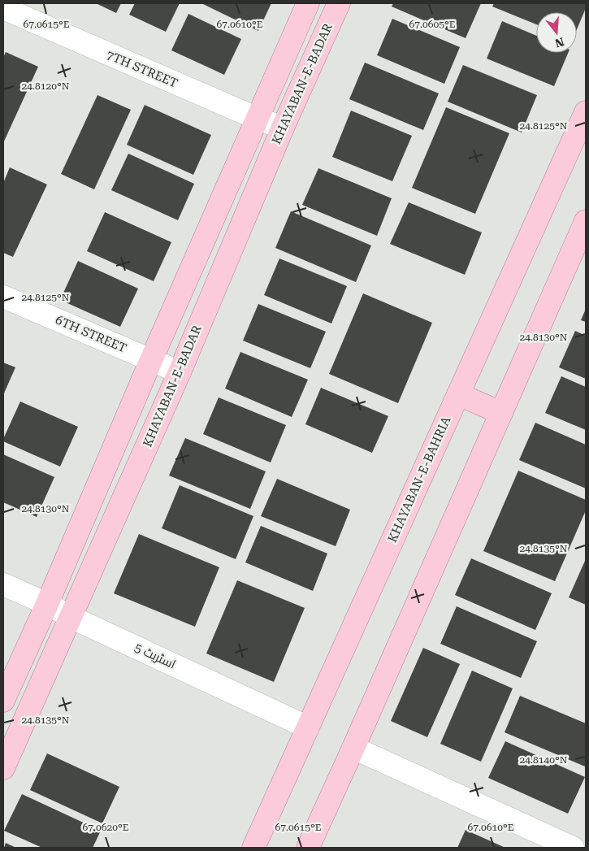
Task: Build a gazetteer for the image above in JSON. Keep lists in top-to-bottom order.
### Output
{
  "streets": {
    "main road": ["KHAYABAN-E-BADAR", "KHAYABAN-E-BAHRIA"],
    "street": ["7TH STREET", "6TH STREET", "اسٹریٹ 5"]
  },
  "crossings": [
    ["7TH STREET", "KHAYABAN-E-BADAR"],
    ["KHAYABAN-E-BADAR", "6TH STREET"],
    ["KHAYABAN-E-BADAR", "اسٹریٹ 5"],
    ["KHAYABAN-E-BAHRIA", "اسٹریٹ 5"]
  ],
  "north": "bottom",
  "coordinates": [
    "67.0615°E",
    "67.0610°E",
    "67.0605°E",
    "24.8120°N",
    "24.8125°N",
    "24.8130°N",
    "24.8135°N",
    "24.8140°N",
    "67.0620°E"
  ]
}
